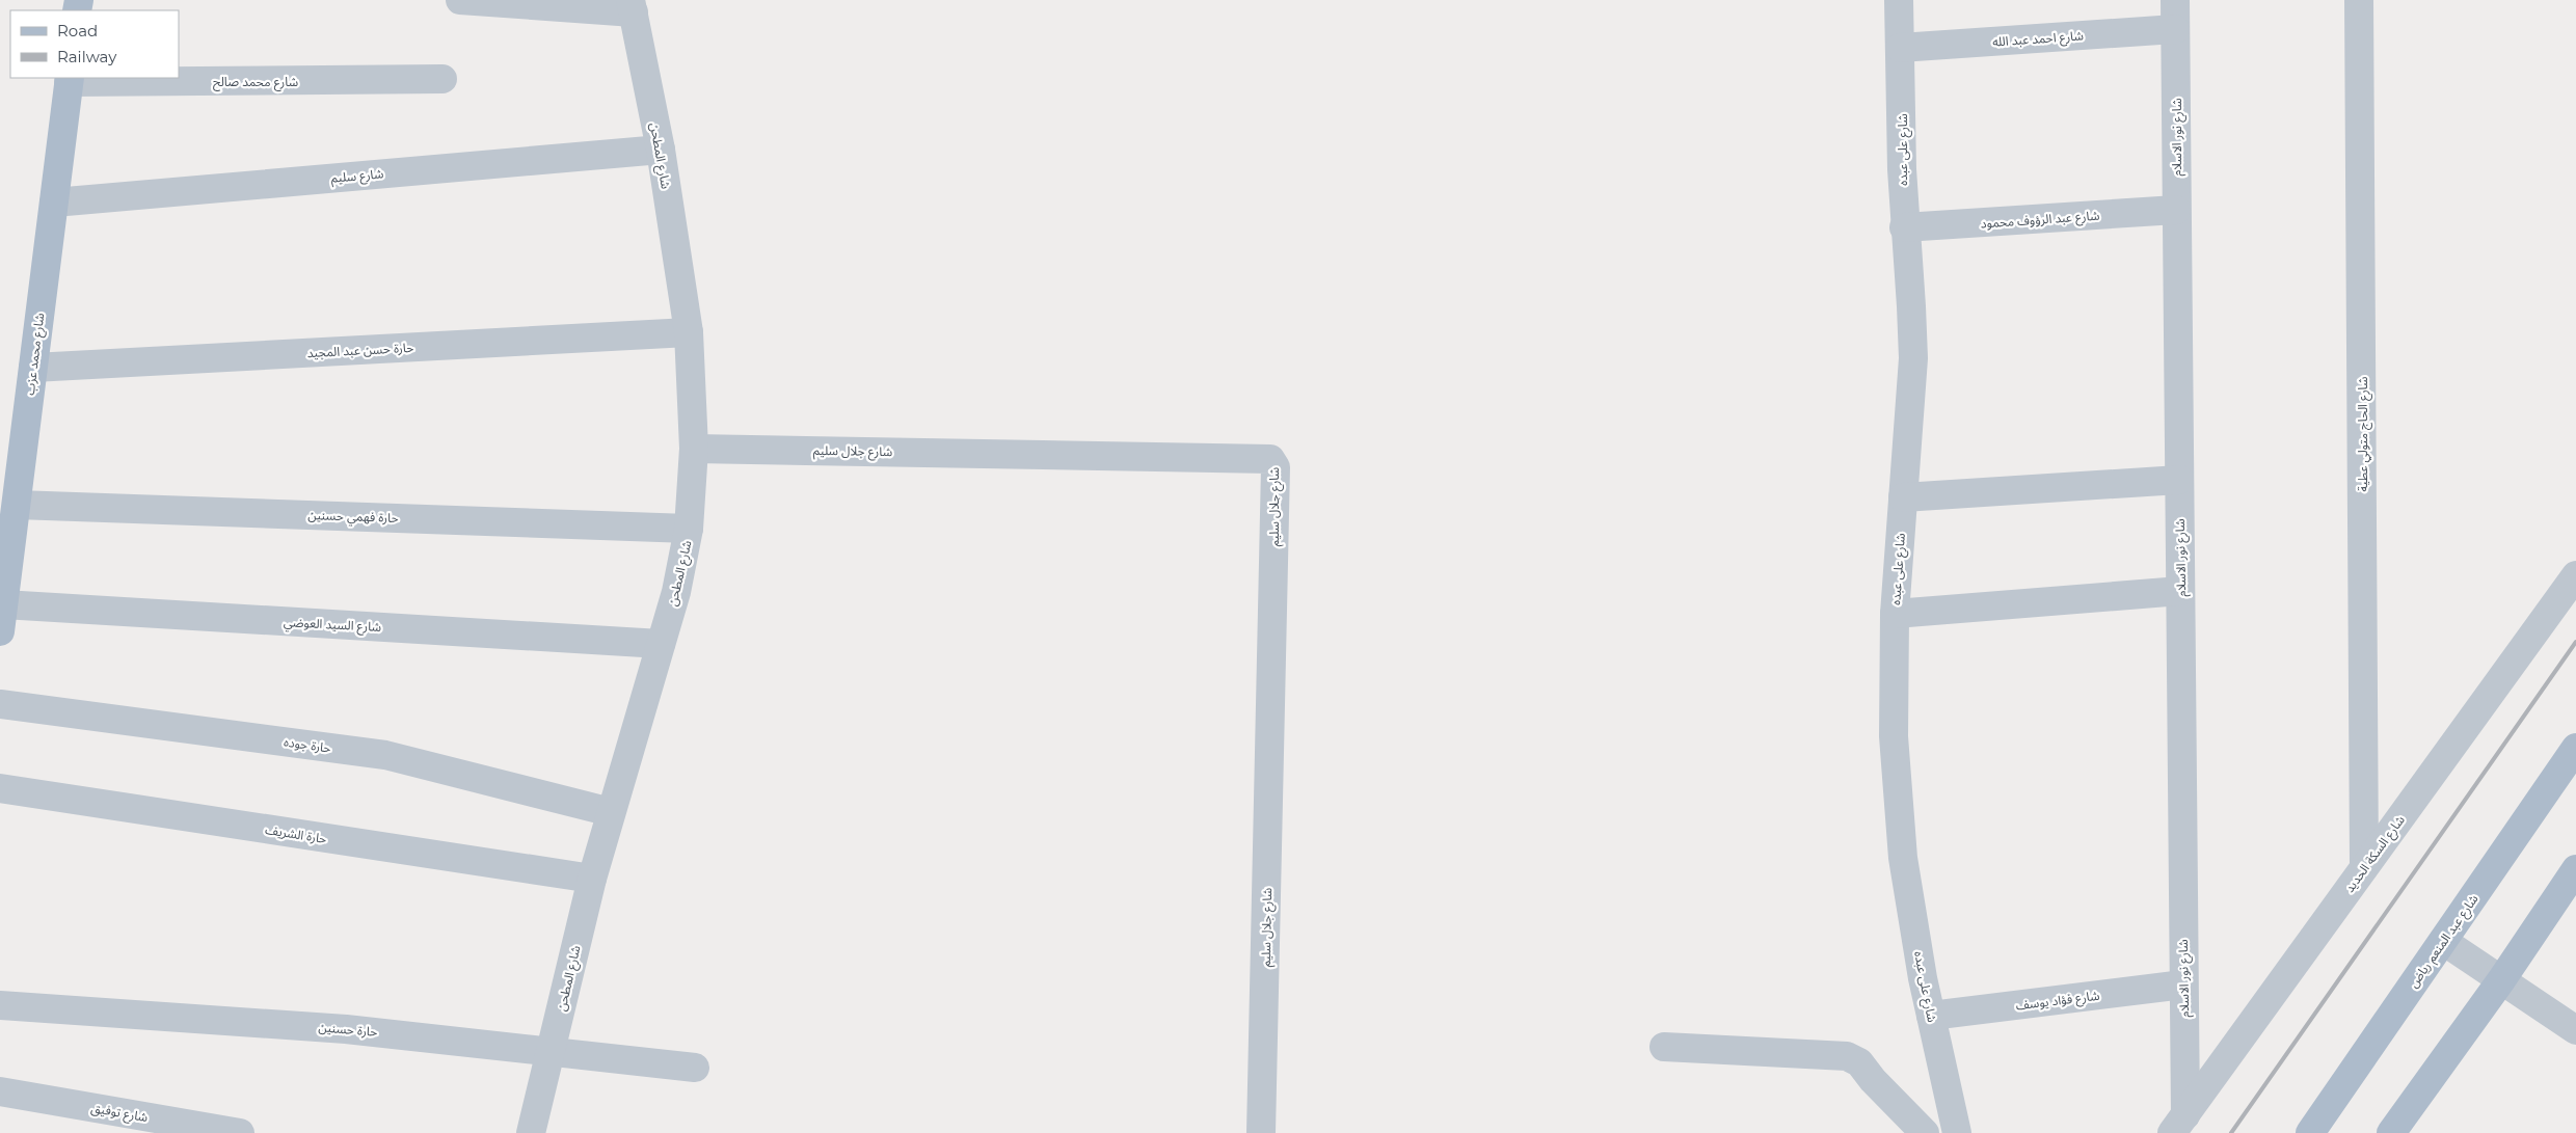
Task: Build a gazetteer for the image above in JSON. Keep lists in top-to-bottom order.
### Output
{
  "streets": {
    "main road": ["شارع محمد عزب", "شارع عبد المنعم رياض"],
    "street": [
      "شارع احمد عبد الله",
      "شارع محمد صالح",
      "شارع نور الاسلام",
      "شارع على عبده",
      "شارع المطحن",
      "شارع سليم",
      "شارع عبد الرؤوف محمود",
      "حارة حسن عبد المجيد",
      "شارع الحاج متولي عطية",
      "شارع جلال سليم",
      "حارة فهمي حسنين",
      "شارع السيد العوضي",
      "حارة جوده",
      "حارة الشريف",
      "شارع السكة الحديد",
      "شارع فؤاد يوسف",
      "حارة حسنين",
      "شارع توفيق"
    ]
  },
  "crossings": [
    ["شارع احمد عبد الله", "شارع نور الاسلام"],
    ["شارع احمد عبد الله", "شارع على عبده"],
    ["شارع محمد صالح", "شارع محمد عزب"],
    ["شارع نور الاسلام", "شارع عبد الرؤوف محمود"],
    ["شارع نور الاسلام", "شارع السكة الحديد"],
    ["شارع نور الاسلام", "شارع فؤاد يوسف"],
    ["شارع على عبده", "شارع عبد الرؤوف محمود"],
    ["شارع على عبده", "شارع فؤاد يوسف"],
    ["شارع المطحن", "شارع سليم"],
    ["شارع المطحن", "حارة حسن عبد المجيد"],
    ["شارع المطحن", "شارع جلال سليم"],
    ["شارع المطحن", "حارة فهمي حسنين"],
    ["شارع المطحن", "شارع السيد العوضي"],
    ["شارع المطحن", "حارة جوده"],
    ["شارع المطحن", "حارة الشريف"],
    ["شارع المطحن", "حارة حسنين"],
    ["شارع سليم", "شارع محمد عزب"],
    ["حارة حسن عبد المجيد", "شارع محمد عزب"],
    ["شارع محمد عزب", "حارة فهمي حسنين"],
    ["شارع محمد عزب", "شارع السيد العوضي"],
    ["شارع الحاج متولي عطية", "شارع السكة الحديد"]
  ],
  "legend": ["Road", "Railway"]
}
